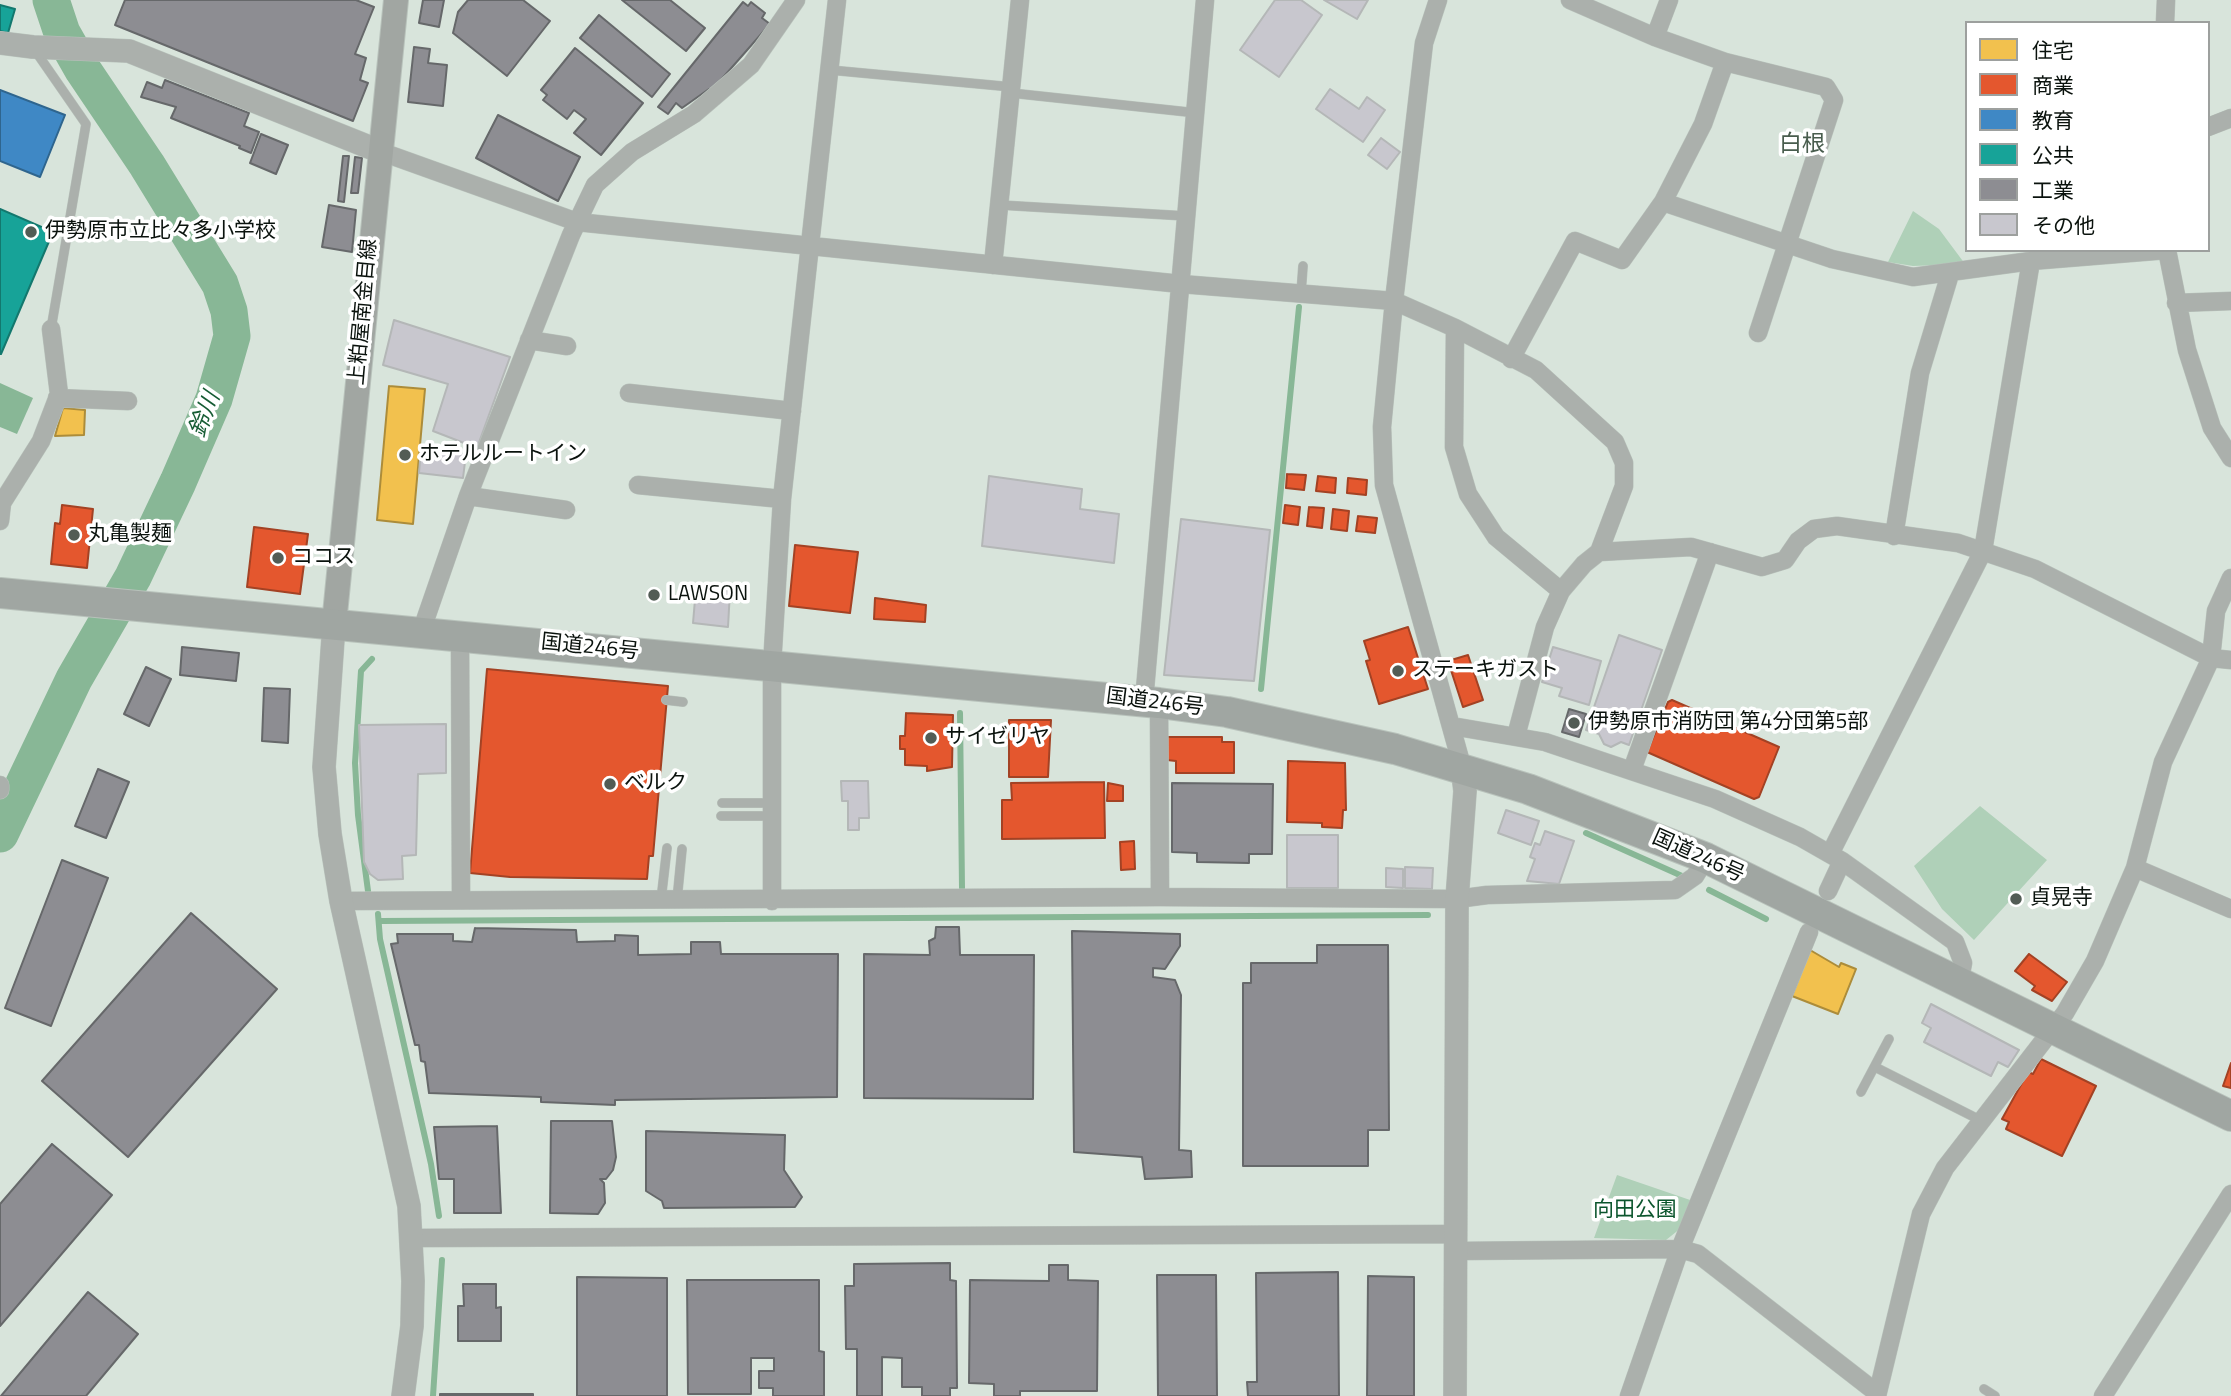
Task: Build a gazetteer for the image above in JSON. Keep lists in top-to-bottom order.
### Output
{
  "streets": {
    "highway": ["国道246号"],
    "main road": ["上粕屋南金目線"]
  },
  "crossings": [
    ["上粕屋南金目線", "国道246号"]
  ],
  "districts": ["白根"],
  "water": ["鈴川"],
  "parks": ["向田公園"],
  "places": [
    "伊勢原市立比々多小学校",
    "ホテルルートイン",
    "丸亀製麺",
    "ココス",
    "LAWSON",
    "ステーキガスト",
    "伊勢原市消防団 第4分団第5部",
    "サイゼリヤ",
    "ベルク",
    "貞晃寺"
  ],
  "legend": [
    "住宅",
    "商業",
    "教育",
    "公共",
    "工業",
    "その他"
  ]
}
